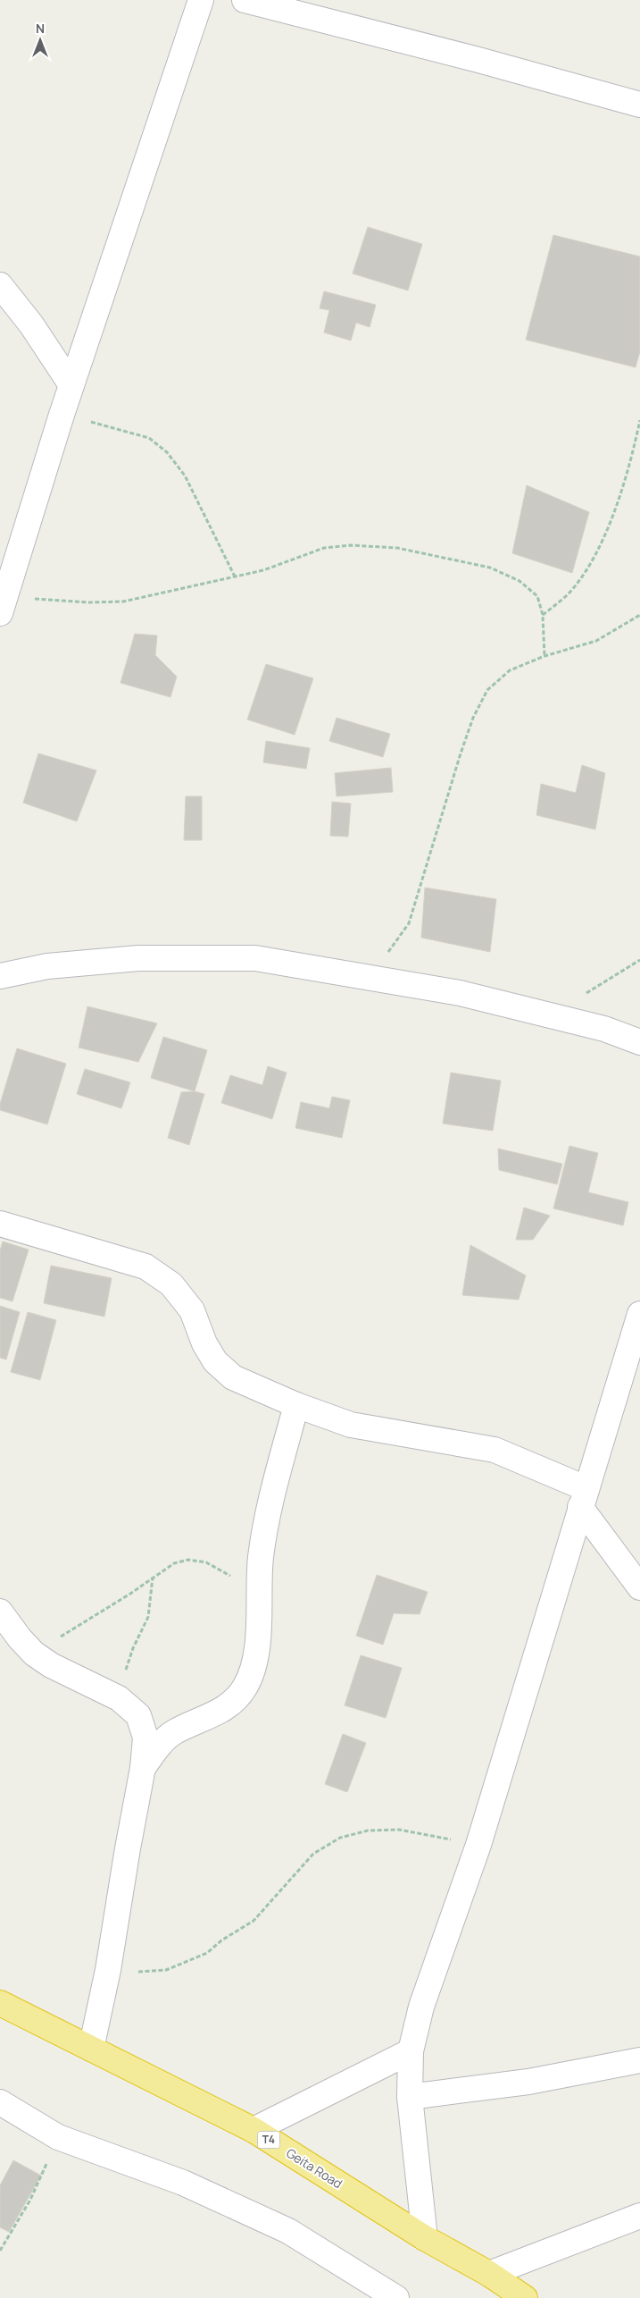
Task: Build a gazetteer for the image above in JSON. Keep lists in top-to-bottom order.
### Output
{
  "streets": {
    "highway": ["T4", "Geita Road"]
  },
  "north": "top"
}
